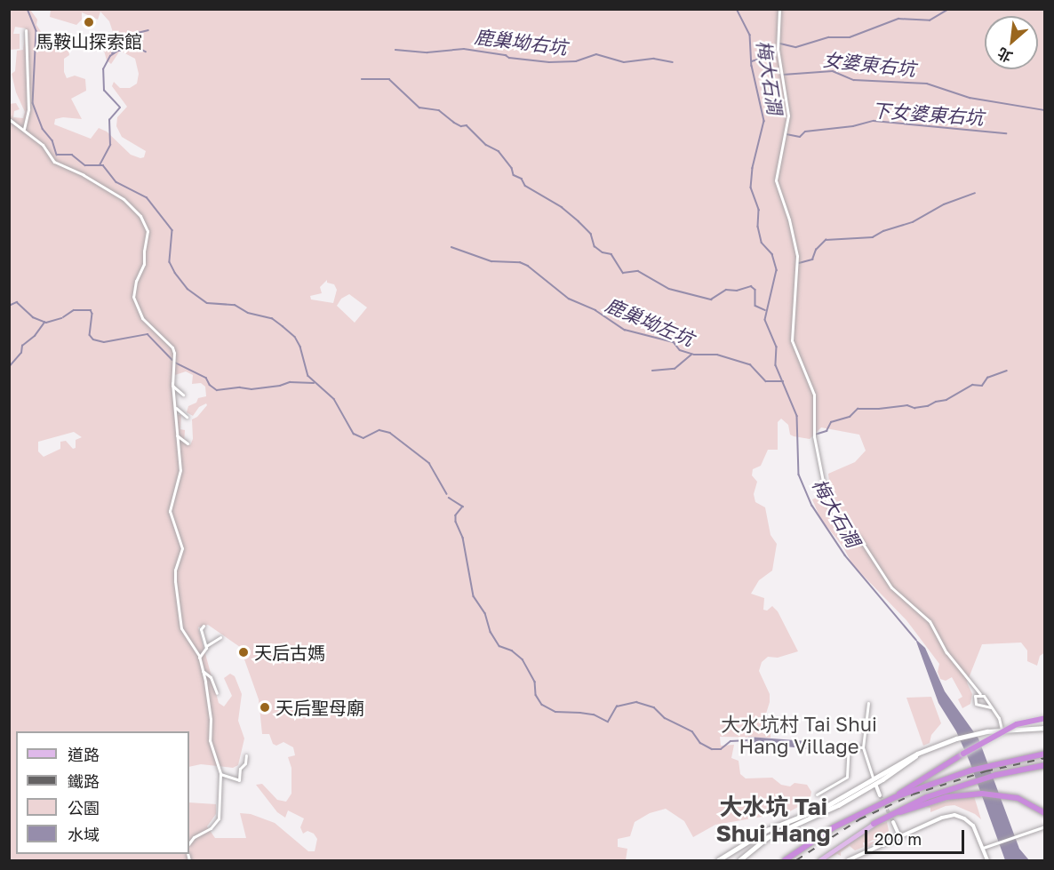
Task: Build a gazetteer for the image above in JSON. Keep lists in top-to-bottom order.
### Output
{
  "districts": ["大水坑村 Tai Shui Hang Village", "大水坑 Tai Shui Hang"],
  "water": [
    "鹿巢坳右坑",
    "女婆東右坑",
    "梅大石澗",
    "下女婆東右坑",
    "鹿巢坳左坑"
  ],
  "places": ["馬鞍山探索館", "天后古媽", "天后聖母廟"],
  "legend": [
    "道路",
    "鐵路",
    "公園",
    "水域"
  ],
  "scale_bar": "200 m",
  "north": "bottom left"
}
